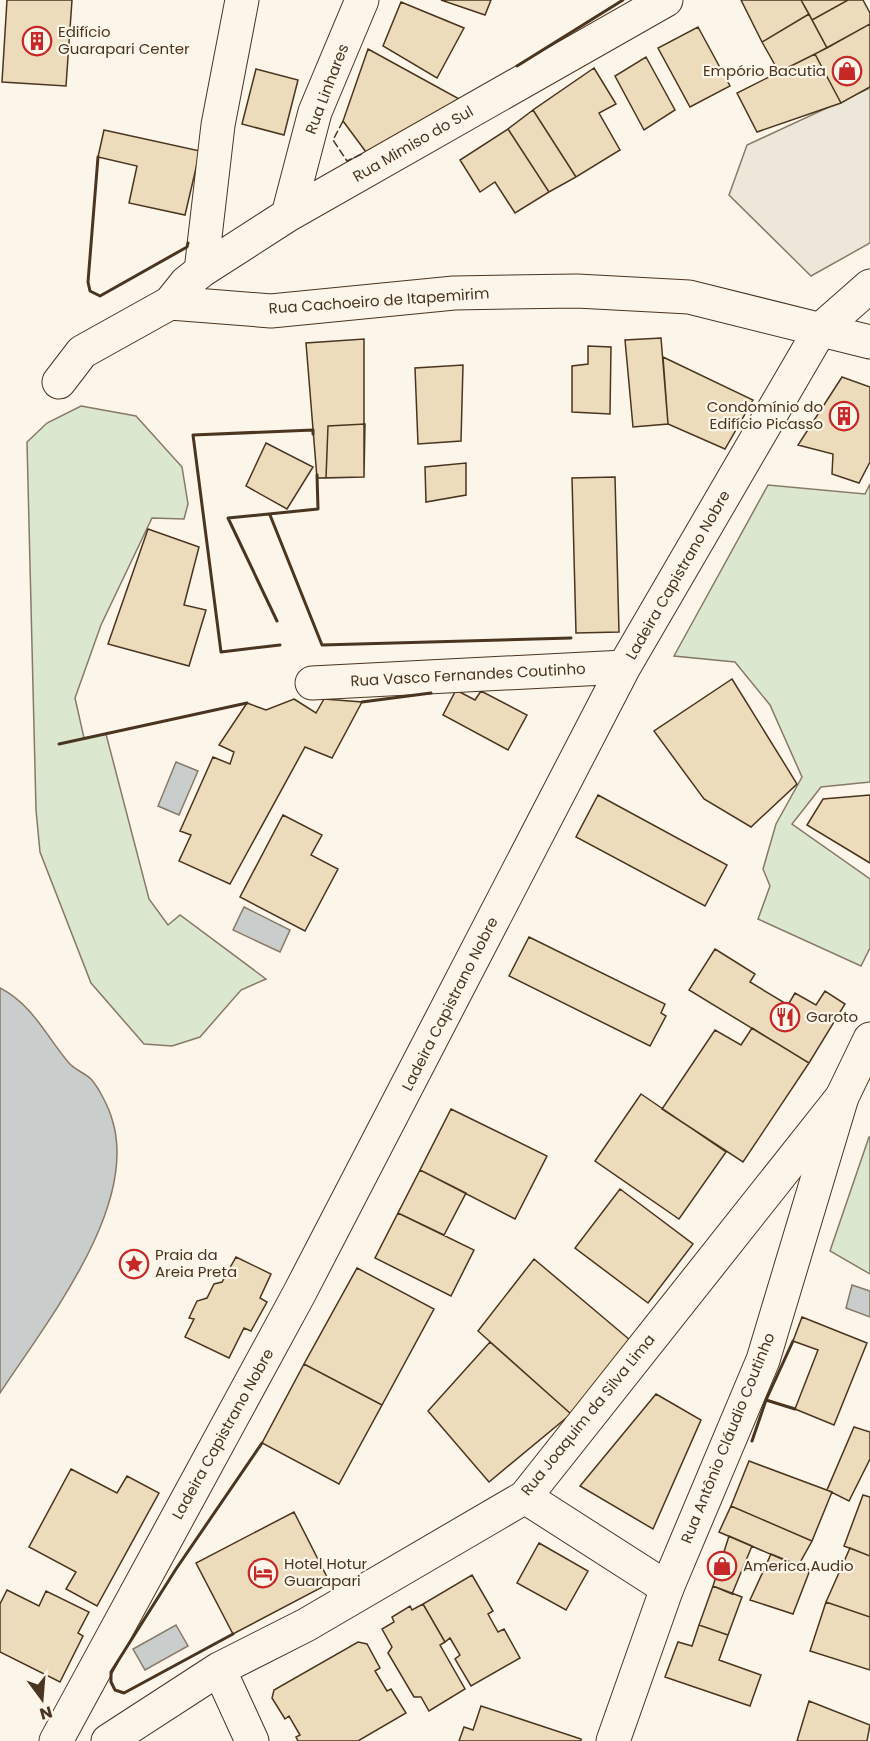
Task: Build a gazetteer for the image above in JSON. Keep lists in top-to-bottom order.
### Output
{
  "streets": {
    "street": [
      "Rua Linhares",
      "Rua Mimiso do Sul",
      "Rua Cachoeiro de Itapemirim",
      "Ladeira Capistrano Nobre",
      "Rua Vasco Fernandes Coutinho",
      "Rua Joaquim da Silva Lima",
      "Rua Antônio Cláudio Coutinho"
    ]
  },
  "crossings": [
    ["Rua Linhares", "Rua Mimiso do Sul"],
    ["Rua Mimiso do Sul", "Rua Cachoeiro de Itapemirim"],
    ["Rua Cachoeiro de Itapemirim", "Ladeira Capistrano Nobre"],
    ["Ladeira Capistrano Nobre", "Rua Vasco Fernandes Coutinho"],
    ["Rua Joaquim da Silva Lima", "Rua Antônio Cláudio Coutinho"]
  ],
  "places": {
    "building": ["Edifício Guarapari Center", "Condomínio do Edifício Picasso"],
    "shop": ["Empório Bacutia", "America Audio"],
    "restaurant": ["Garoto"],
    "place": ["Praia da Areia Preta"],
    "hotel": ["Hotel Hotur Guarapari"]
  },
  "north": "bottom"
}
